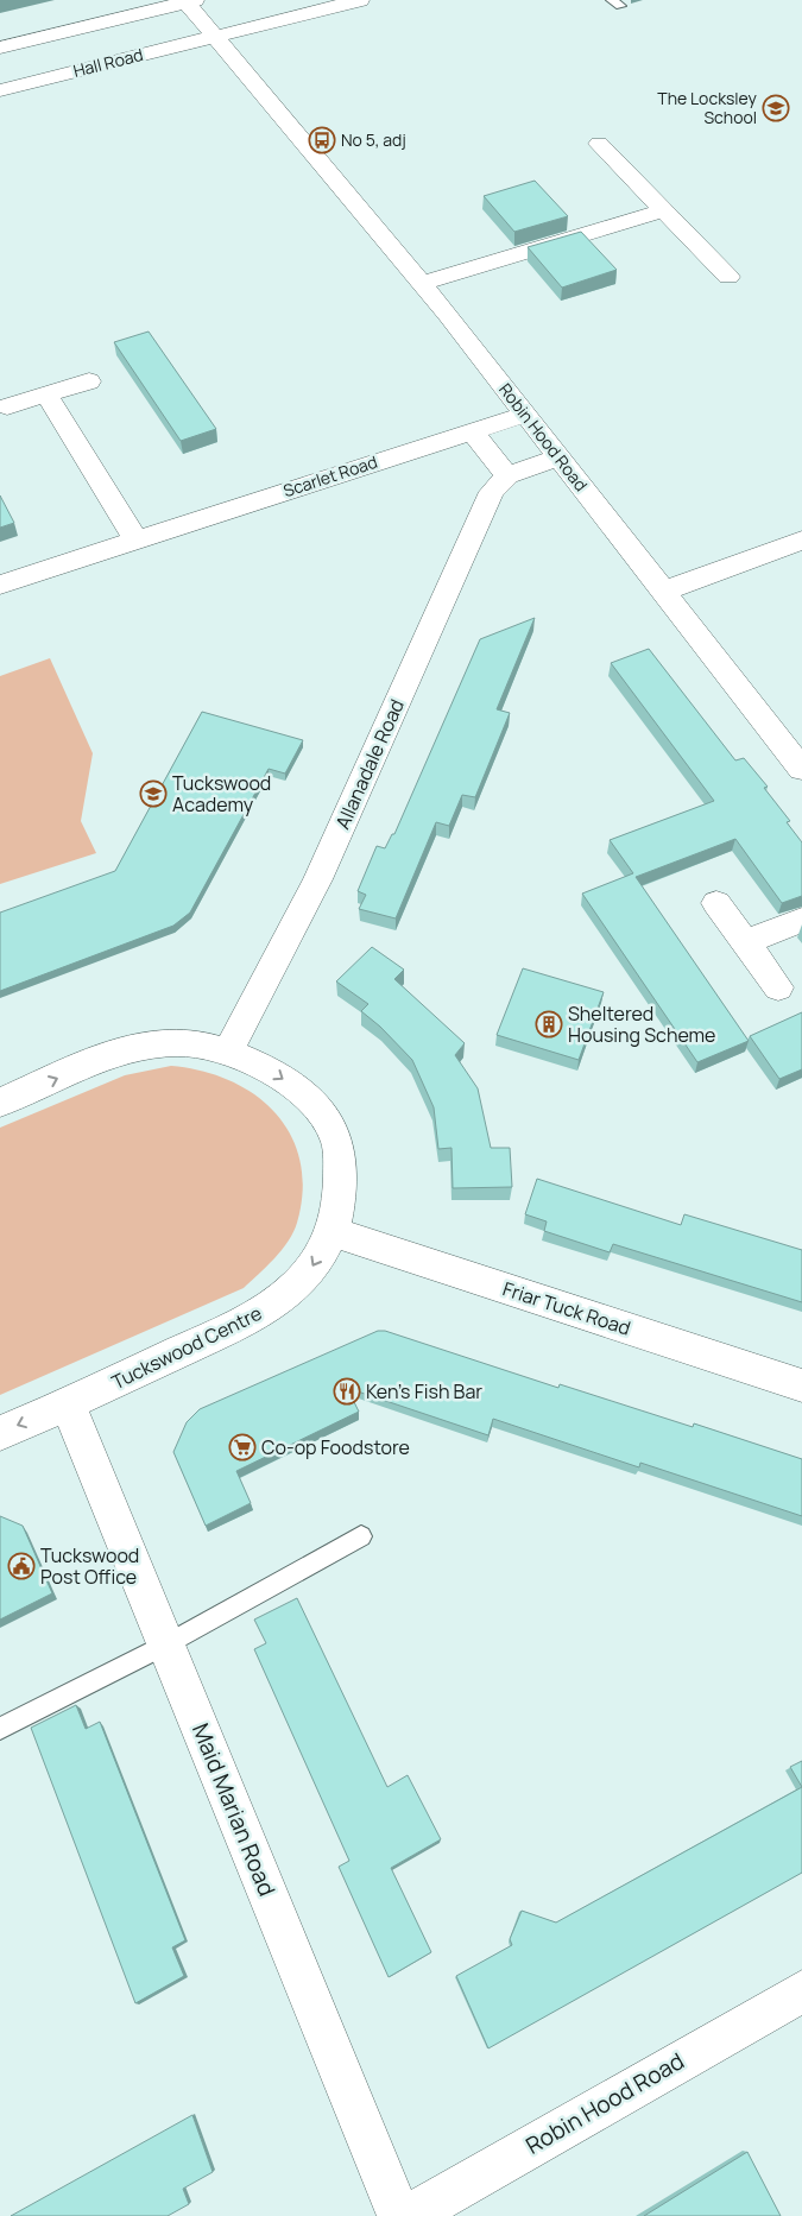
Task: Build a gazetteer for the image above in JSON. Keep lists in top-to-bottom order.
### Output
{
  "streets": {
    "street": [
      "Hall Road",
      "Robin Hood Road",
      "Scarlet Road",
      "Allanadale Road",
      "Friar Tuck Road",
      "Tuckswood Centre",
      "Maid Marian Road"
    ]
  },
  "crossings": [
    ["Hall Road", "Robin Hood Road"],
    ["Robin Hood Road", "Scarlet Road"],
    ["Allanadale Road", "Tuckswood Centre"],
    ["Friar Tuck Road", "Tuckswood Centre"],
    ["Tuckswood Centre", "Maid Marian Road"]
  ],
  "places": {
    "school or university": ["The Locksley School", "Tuckswood Academy"],
    "bus stop": ["No 5, adj"],
    "building": ["Sheltered Housing Scheme"],
    "restaurant": ["Ken's Fish Bar"],
    "supermarket": ["Co-op Foodstore"],
    "public building": ["Tuckswood Post Office"]
  }
}
